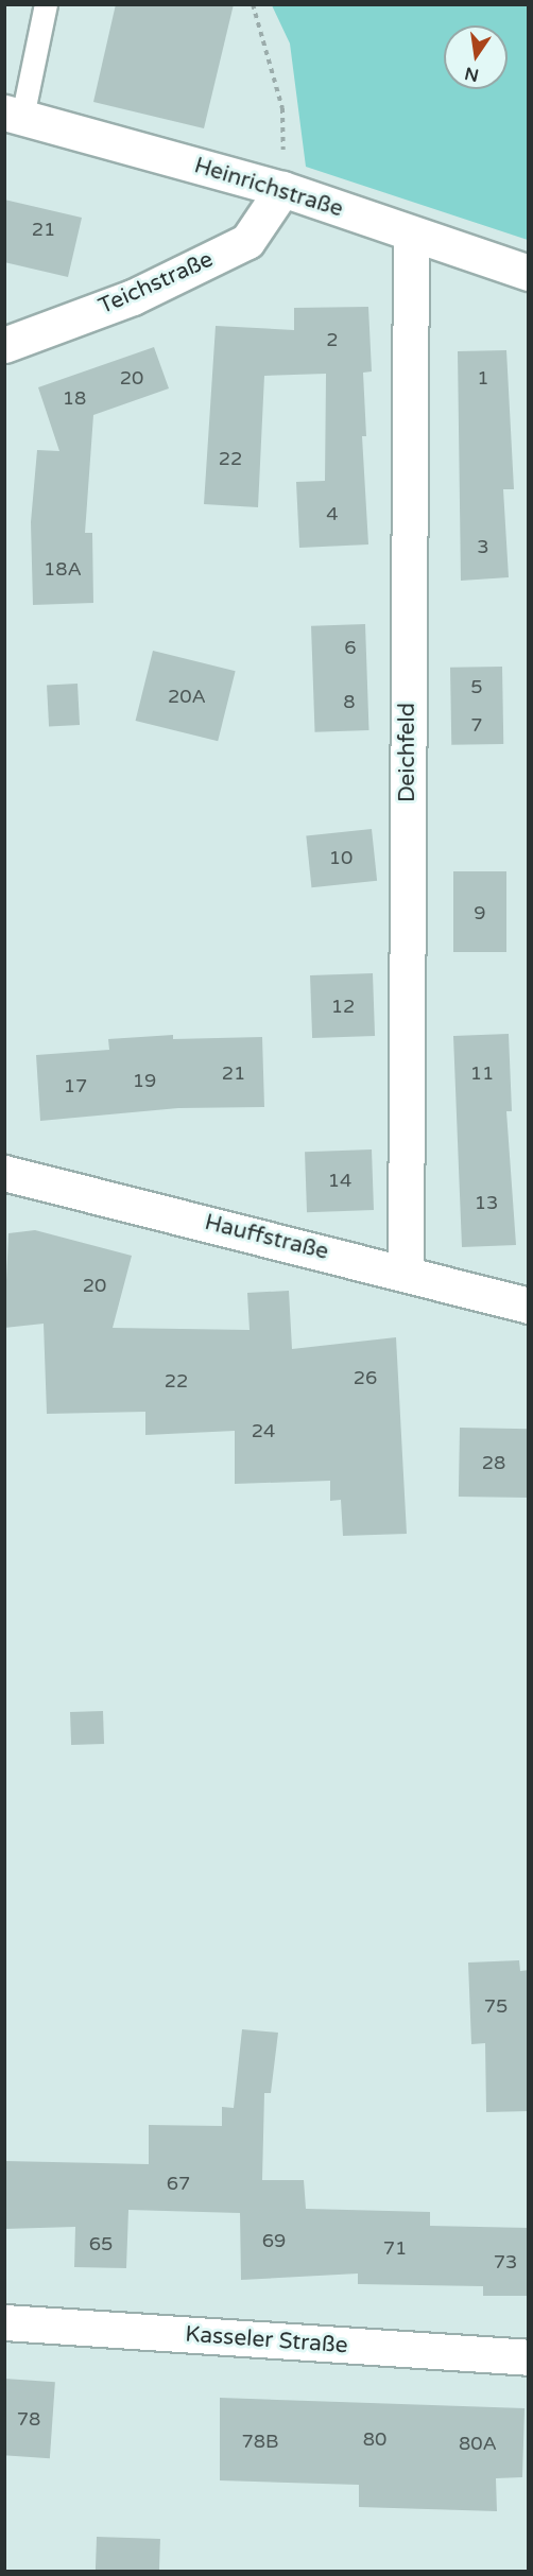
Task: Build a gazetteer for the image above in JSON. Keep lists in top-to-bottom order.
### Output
{
  "streets": {
    "street": [
      "Heinrichstraße",
      "Teichstraße",
      "Deichfeld",
      "Hauffstraße",
      "Kasseler Straße"
    ]
  },
  "crossings": [
    ["Heinrichstraße", "Teichstraße"],
    ["Heinrichstraße", "Deichfeld"],
    ["Deichfeld", "Hauffstraße"]
  ],
  "house_numbers": [
    "21",
    "2",
    "20",
    "1",
    "18",
    "22",
    "4",
    "3",
    "18A",
    "6",
    "5",
    "20A",
    "8",
    "7",
    "10",
    "9",
    "12",
    "21",
    "11",
    "19",
    "17",
    "14",
    "13",
    "20",
    "26",
    "22",
    "24",
    "28",
    "75",
    "67",
    "69",
    "65",
    "71",
    "73",
    "78",
    "80",
    "78B",
    "80A"
  ],
  "north": "bottom"
}
